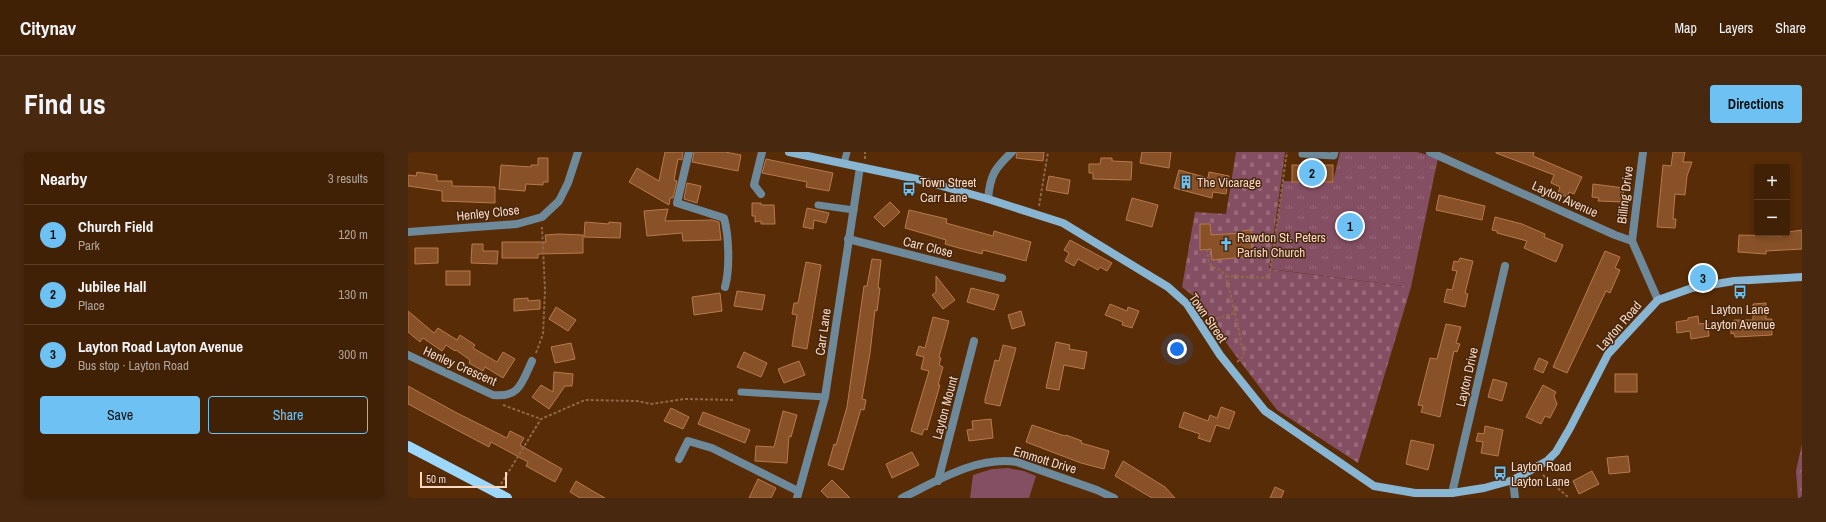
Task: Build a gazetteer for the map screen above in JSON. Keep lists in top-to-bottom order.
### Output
{
  "streets": {
    "street": [
      "Billing Drive",
      "Layton Avenue",
      "Henley Close",
      "Carr Close",
      "Town Street",
      "Layton Road",
      "Carr Lane",
      "Henley Crescent",
      "Layton Drive",
      "Layton Mount",
      "Emmott Drive"
    ]
  },
  "crossings": [
    ["Billing Drive", "Layton Avenue"],
    ["Carr Close", "Carr Lane"],
    ["Town Street", "Layton Road"],
    ["Town Street", "Carr Lane"],
    ["Town Street", "Layton Drive"],
    ["Layton Mount", "Emmott Drive"]
  ],
  "places": {
    "building": ["The Vicarage"],
    "bus stop": ["Town Street Carr Lane", "Layton Lane Layton Avenue", "Layton Road Layton Lane"],
    "church": ["Rawdon St. Peters Parish Church"]
  },
  "scale_bar": "50 m",
  "page": {
    "header": "Citynav",
    "nav": ["Map", "Layers", "Share"],
    "title": "Find us",
    "buttons": [
      "Directions",
      ["Save", "Share"]
    ],
    "heading": ["Nearby", "3 results"],
    "pins": ["2", "1", "3"],
    "map_buttons": ["+", "−"],
    "list": [
      {
        "mark": "1",
        "name": "Church Field",
        "note": "Park",
        "value": "120 m"
      },
      {
        "mark": "2",
        "name": "Jubilee Hall",
        "note": "Place",
        "value": "130 m"
      },
      {
        "mark": "3",
        "name": "Layton Road Layton Avenue",
        "note": "Bus stop · Layton Road",
        "value": "300 m"
      }
    ],
    "scale": "50 m"
  }
}
